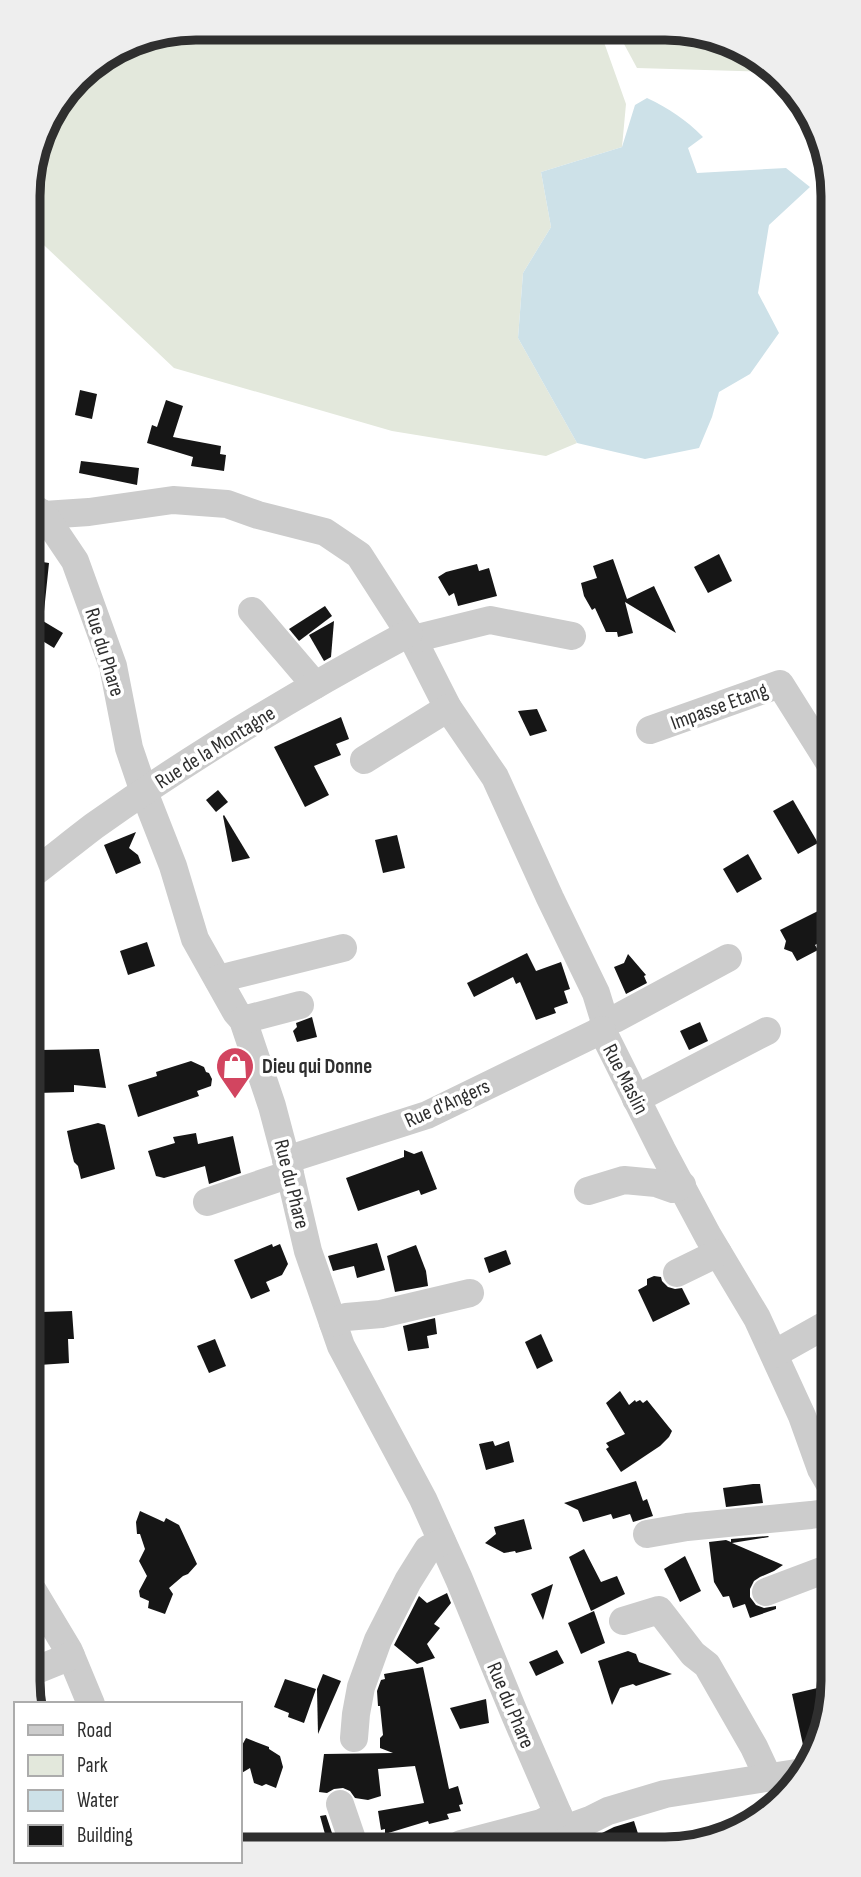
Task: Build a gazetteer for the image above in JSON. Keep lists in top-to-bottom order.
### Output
{
  "streets": {
    "street": [
      "Rue du Phare",
      "Impasse Etang",
      "Rue de la Montagne",
      "Rue Maslin",
      "Rue d'Angers"
    ]
  },
  "crossings": [
    ["Rue du Phare", "Rue de la Montagne"],
    ["Rue du Phare", "Rue d'Angers"],
    ["Rue de la Montagne", "Rue Maslin"],
    ["Rue Maslin", "Rue d'Angers"]
  ],
  "places": {
    "shop": ["Dieu qui Donne"]
  },
  "legend": [
    "Road",
    "Park",
    "Water",
    "Building"
  ]
}
